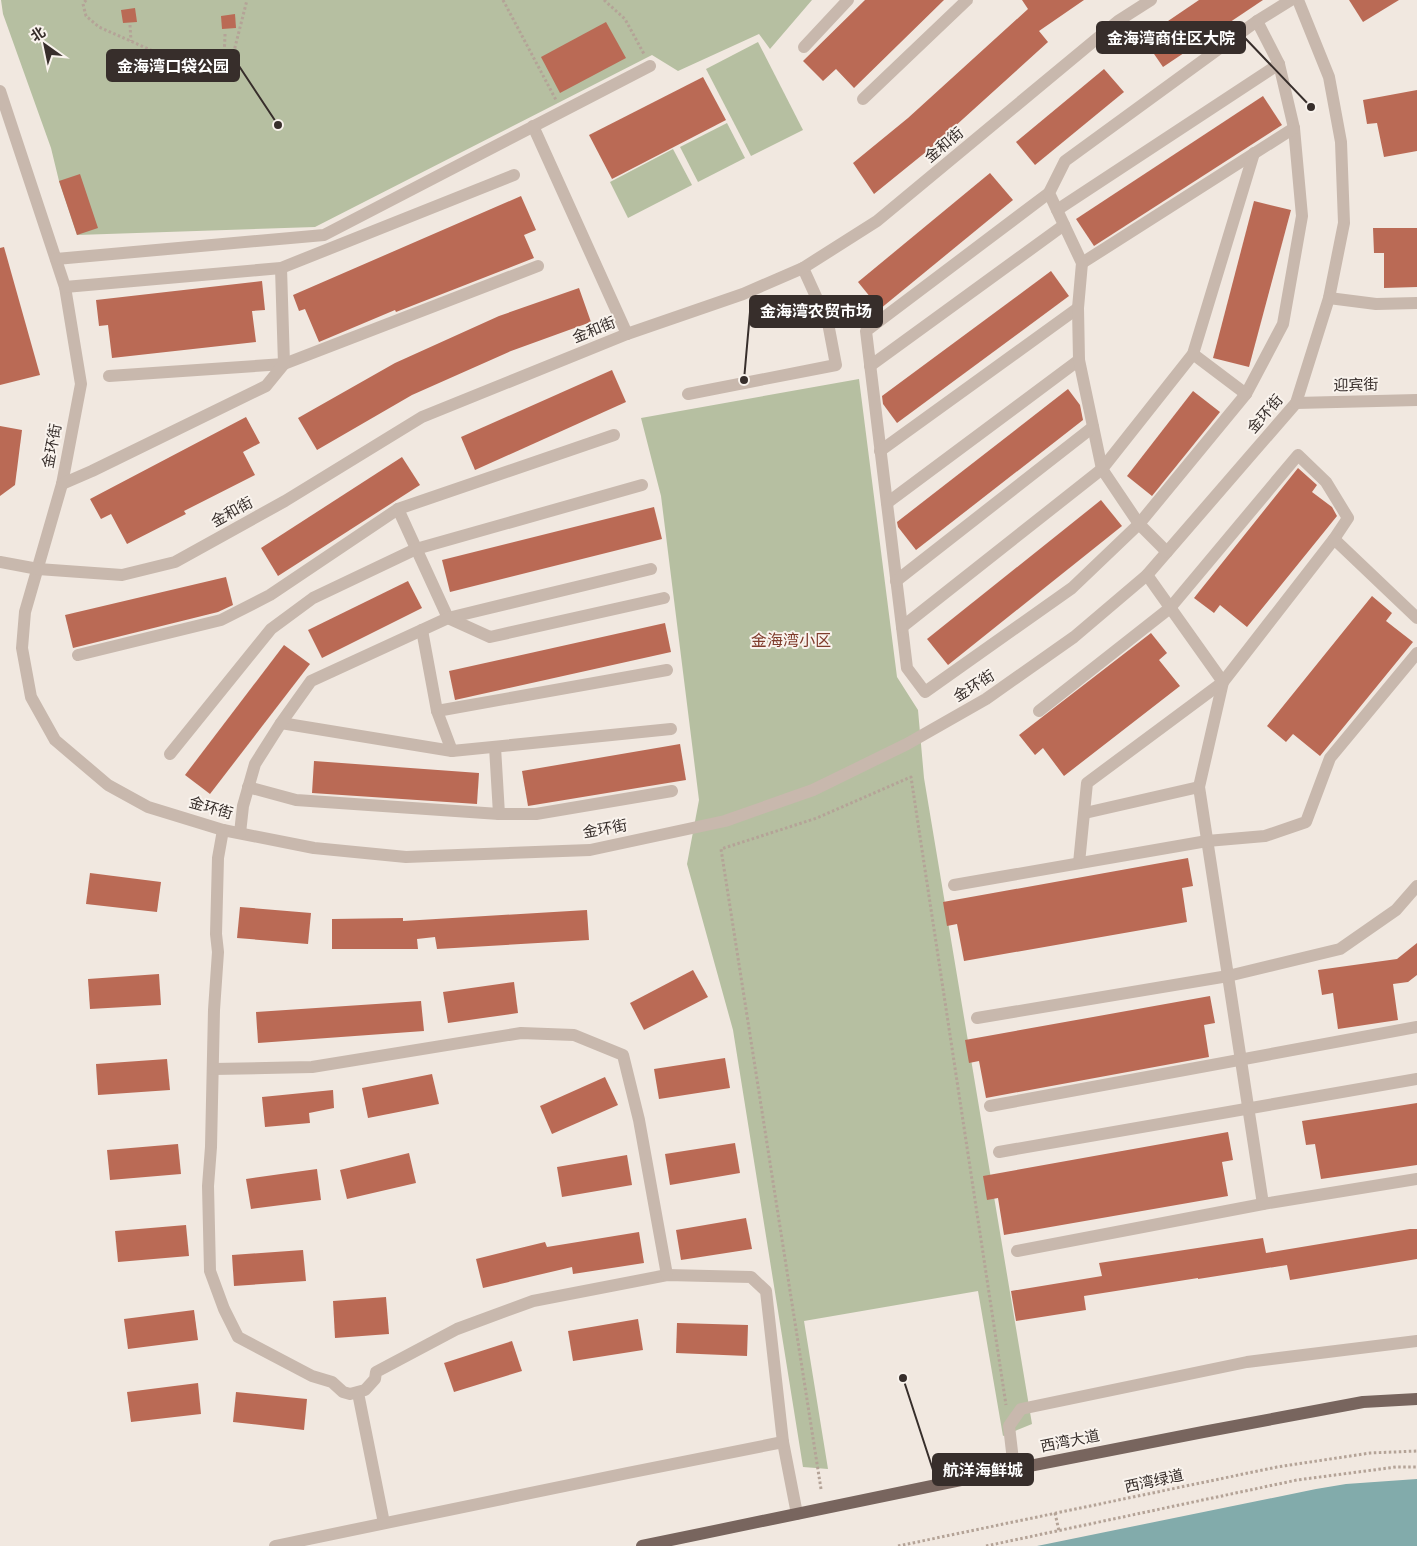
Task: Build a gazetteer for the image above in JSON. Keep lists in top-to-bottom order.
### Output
{
  "streets": {
    "main road": ["西湾大道"],
    "street": ["金和街", "迎宾街", "金环街"],
    "path": ["西湾绿道"]
  },
  "crossings": [
    ["金和街", "金环街"],
    ["迎宾街", "金环街"]
  ],
  "districts": ["金海湾小区"],
  "places": [
    "金海湾商住区大院",
    "金海湾口袋公园",
    "金海湾农贸市场",
    "航洋海鲜城"
  ],
  "north": "top left"
}
